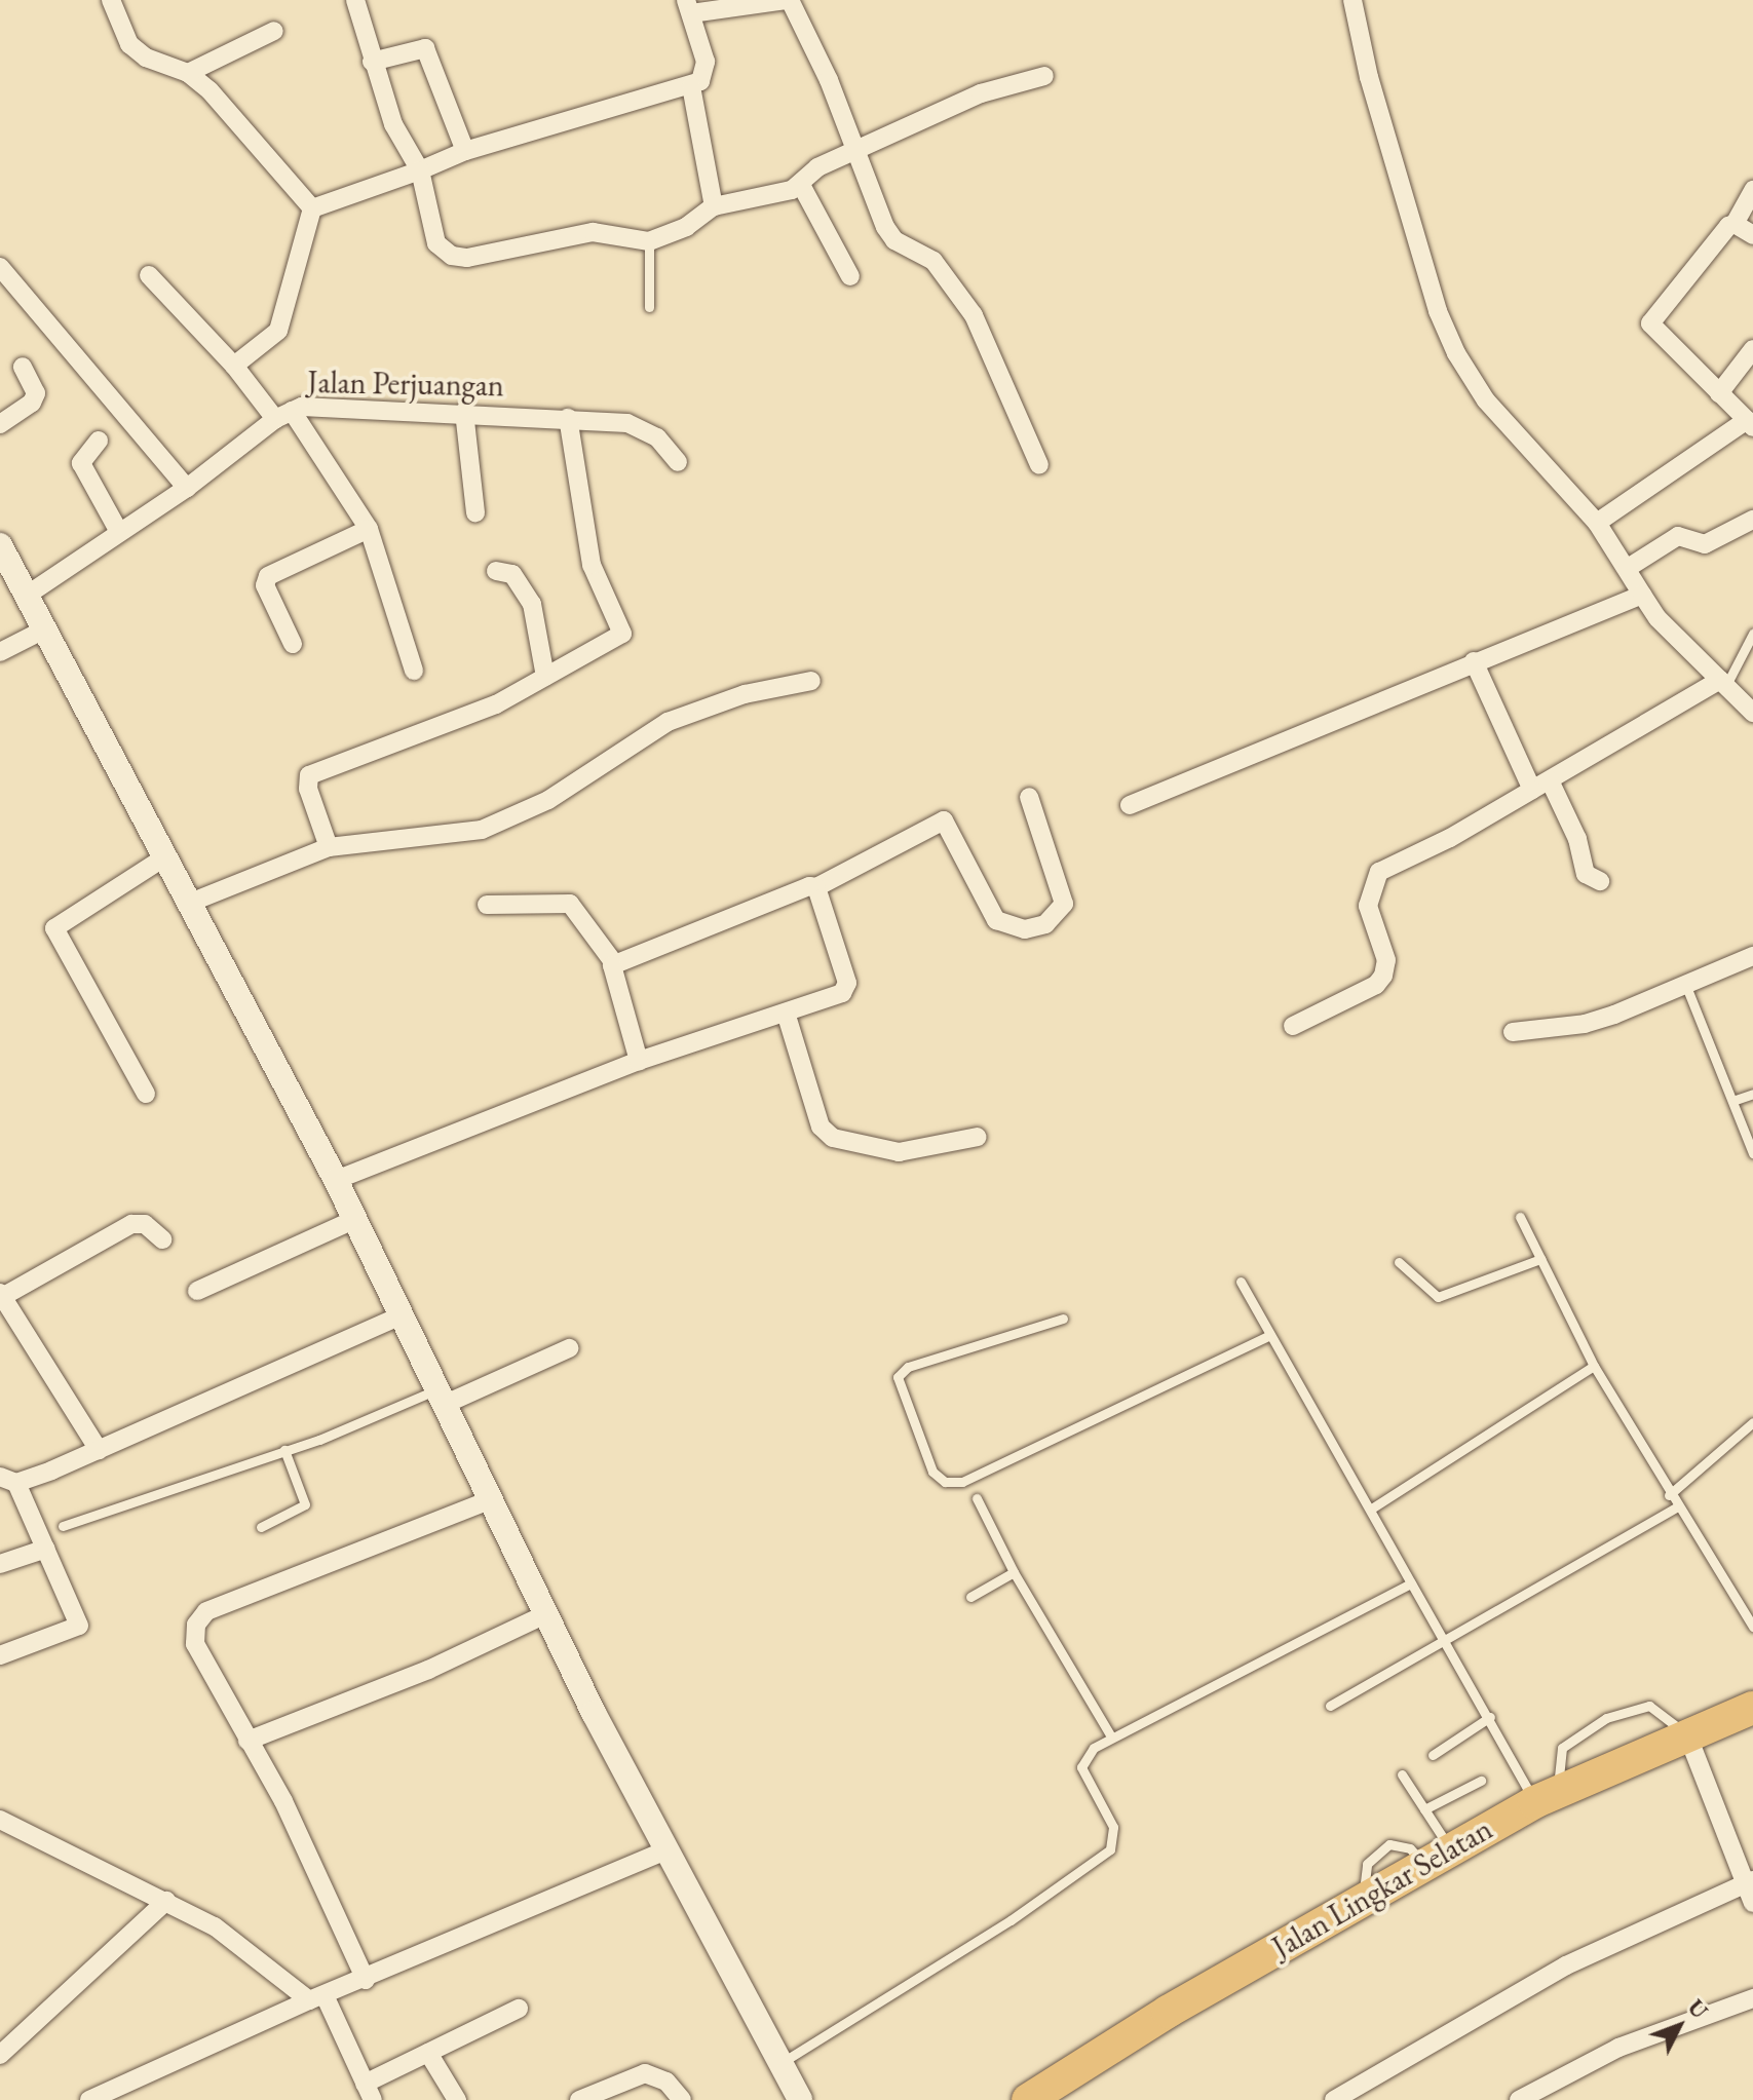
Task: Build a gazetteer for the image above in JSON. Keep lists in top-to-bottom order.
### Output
{
  "streets": {
    "highway": ["Jalan Lingkar Selatan"],
    "street": ["Jalan Perjuangan"]
  },
  "north": "top right"
}
